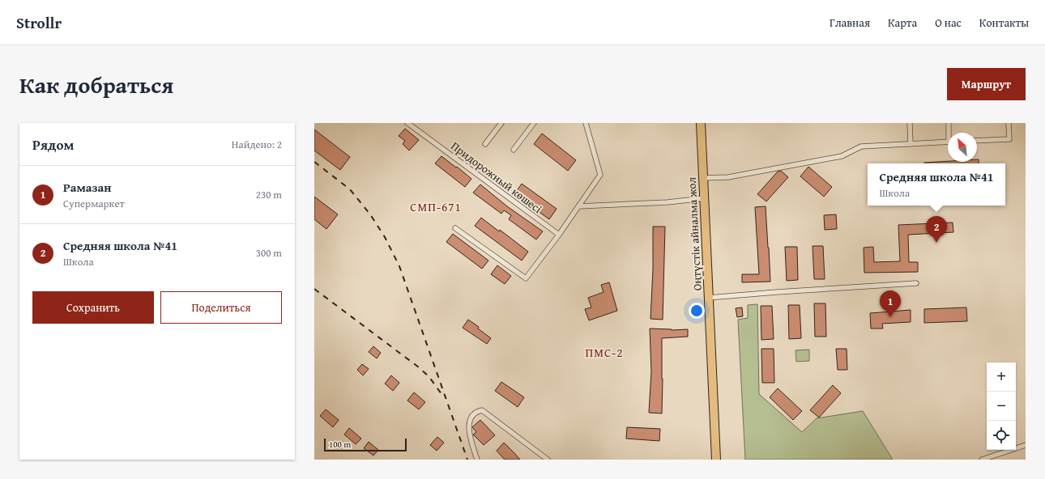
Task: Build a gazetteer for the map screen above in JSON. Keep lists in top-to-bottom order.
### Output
{
  "streets": {
    "highway": ["Оңтүстік айналма жол"],
    "street": ["Придорожный көшесі"]
  },
  "districts": ["СМП-671", "ПМС-2"],
  "scale_bar": "100 m",
  "north": "top left",
  "page": {
    "header": "Strollr",
    "nav": [
      "Главная",
      "Карта",
      "О нас",
      "Контакты"
    ],
    "title": "Как добраться",
    "buttons": [
      "Маршрут",
      ["Сохранить", "Поделиться"]
    ],
    "heading": ["Рядом", "Найдено: 2"],
    "popup": ["Средняя школа №41", "Школа"],
    "list": [
      {
        "mark": "1",
        "name": "Рамазан",
        "note": "Супермаркет",
        "value": "230 m"
      },
      {
        "mark": "2",
        "name": "Средняя школа №41",
        "note": "Школа",
        "value": "300 m"
      }
    ],
    "pins": ["2", "1"],
    "map_buttons": ["+", "−"],
    "scale": "100 m"
  }
}
